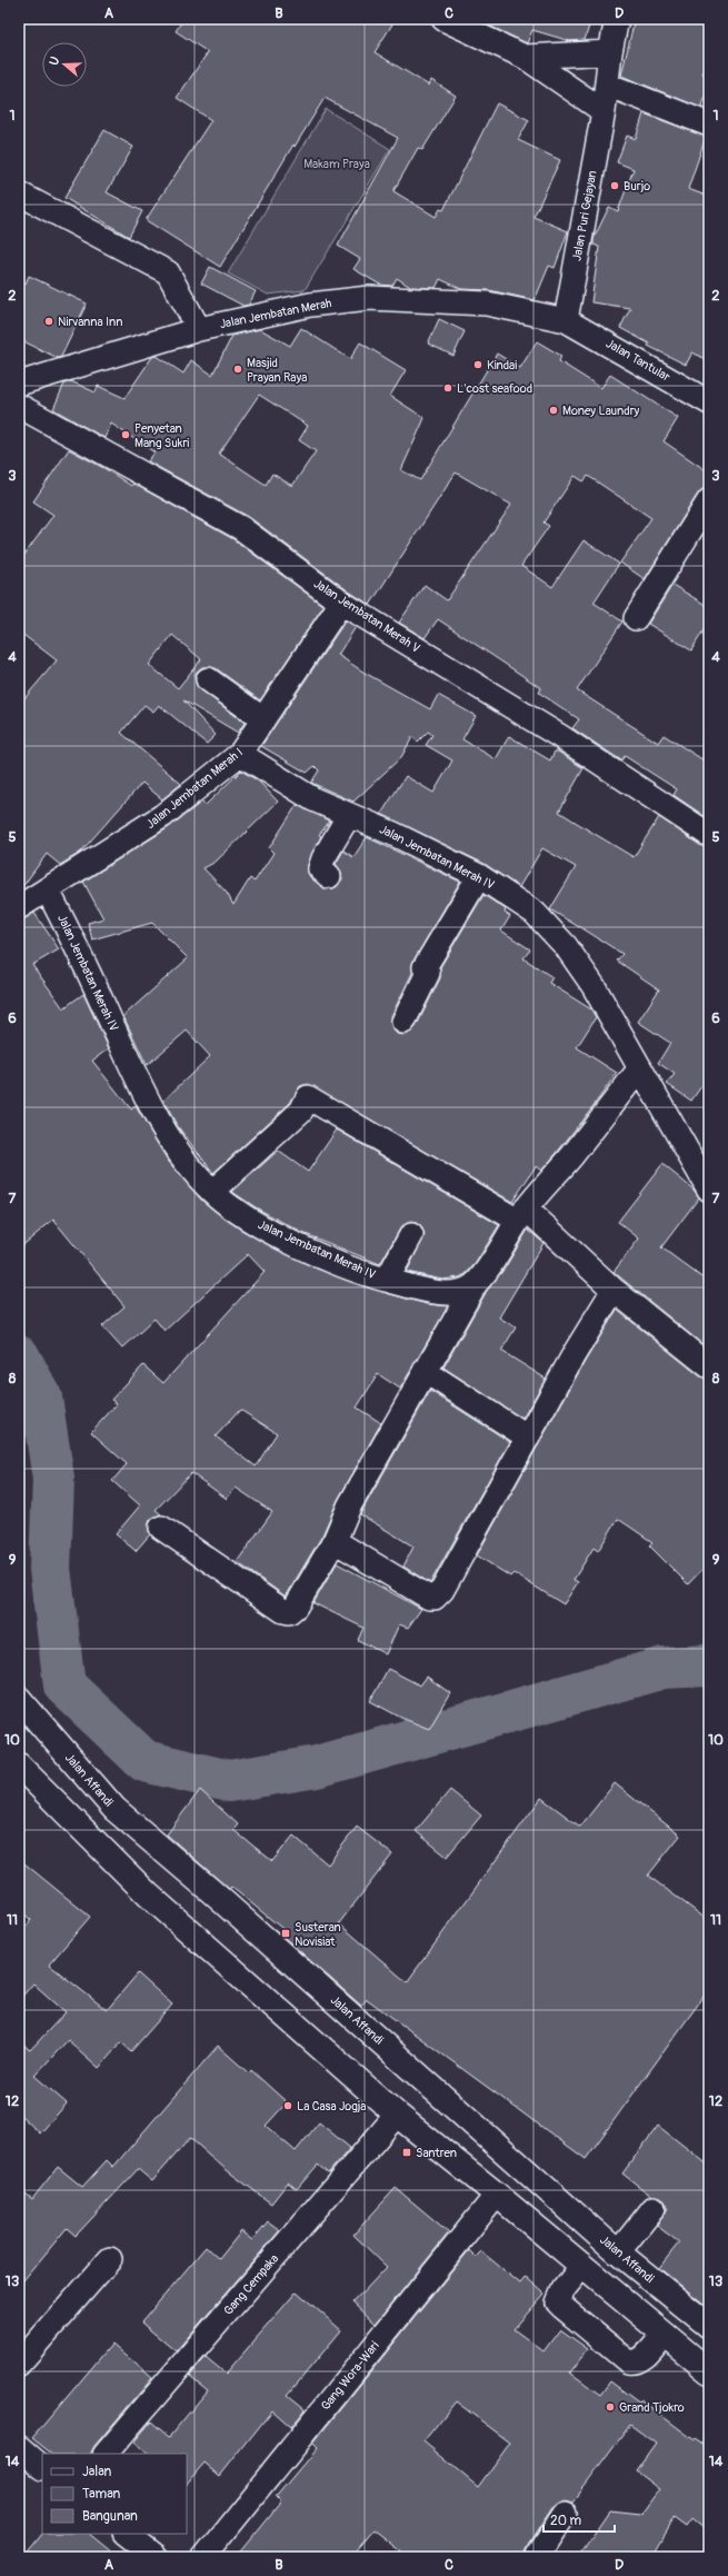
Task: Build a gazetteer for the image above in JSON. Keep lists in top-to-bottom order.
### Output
{
  "streets": {
    "main road": ["Jalan Affandi"],
    "street": [
      "Jalan Puri Gejayan",
      "Jalan Jembatan Merah",
      "Jalan Tantular",
      "Jalan Jembatan Merah V",
      "Jalan Jembatan Merah I",
      "Jalan Jembatan Merah IV",
      "Gang Cempaka",
      "Gang Wora-Wari"
    ]
  },
  "crossings": [
    ["Jalan Puri Gejayan", "Jalan Jembatan Merah"],
    ["Jalan Puri Gejayan", "Jalan Tantular"],
    ["Jalan Jembatan Merah", "Jalan Tantular"],
    ["Jalan Jembatan Merah V", "Jalan Jembatan Merah I"],
    ["Jalan Jembatan Merah I", "Jalan Jembatan Merah IV"]
  ],
  "parks": ["Makam Praya"],
  "places": {
    "other": [
      "Burjo",
      "Nirvanna Inn",
      "Kindai",
      "Masjid Prayan Raya",
      "L'cost seafood",
      "Money Laundry",
      "Penyetan Mang Sukri",
      "La Casa Jogja",
      "Grand Tjokro"
    ],
    "transit": ["Susteran Novisiat", "Santren"]
  },
  "legend": ["Jalan", "Taman", "Bangunan"],
  "scale_bar": "20 m",
  "north": "left",
  "grid": {
    "columns": [
      "A",
      "B",
      "C",
      "D"
    ],
    "rows": [
      "1",
      "2",
      "3",
      "4",
      "5",
      "6",
      "7",
      "8",
      "9",
      "10",
      "11",
      "12",
      "13",
      "14"
    ]
  }
}
